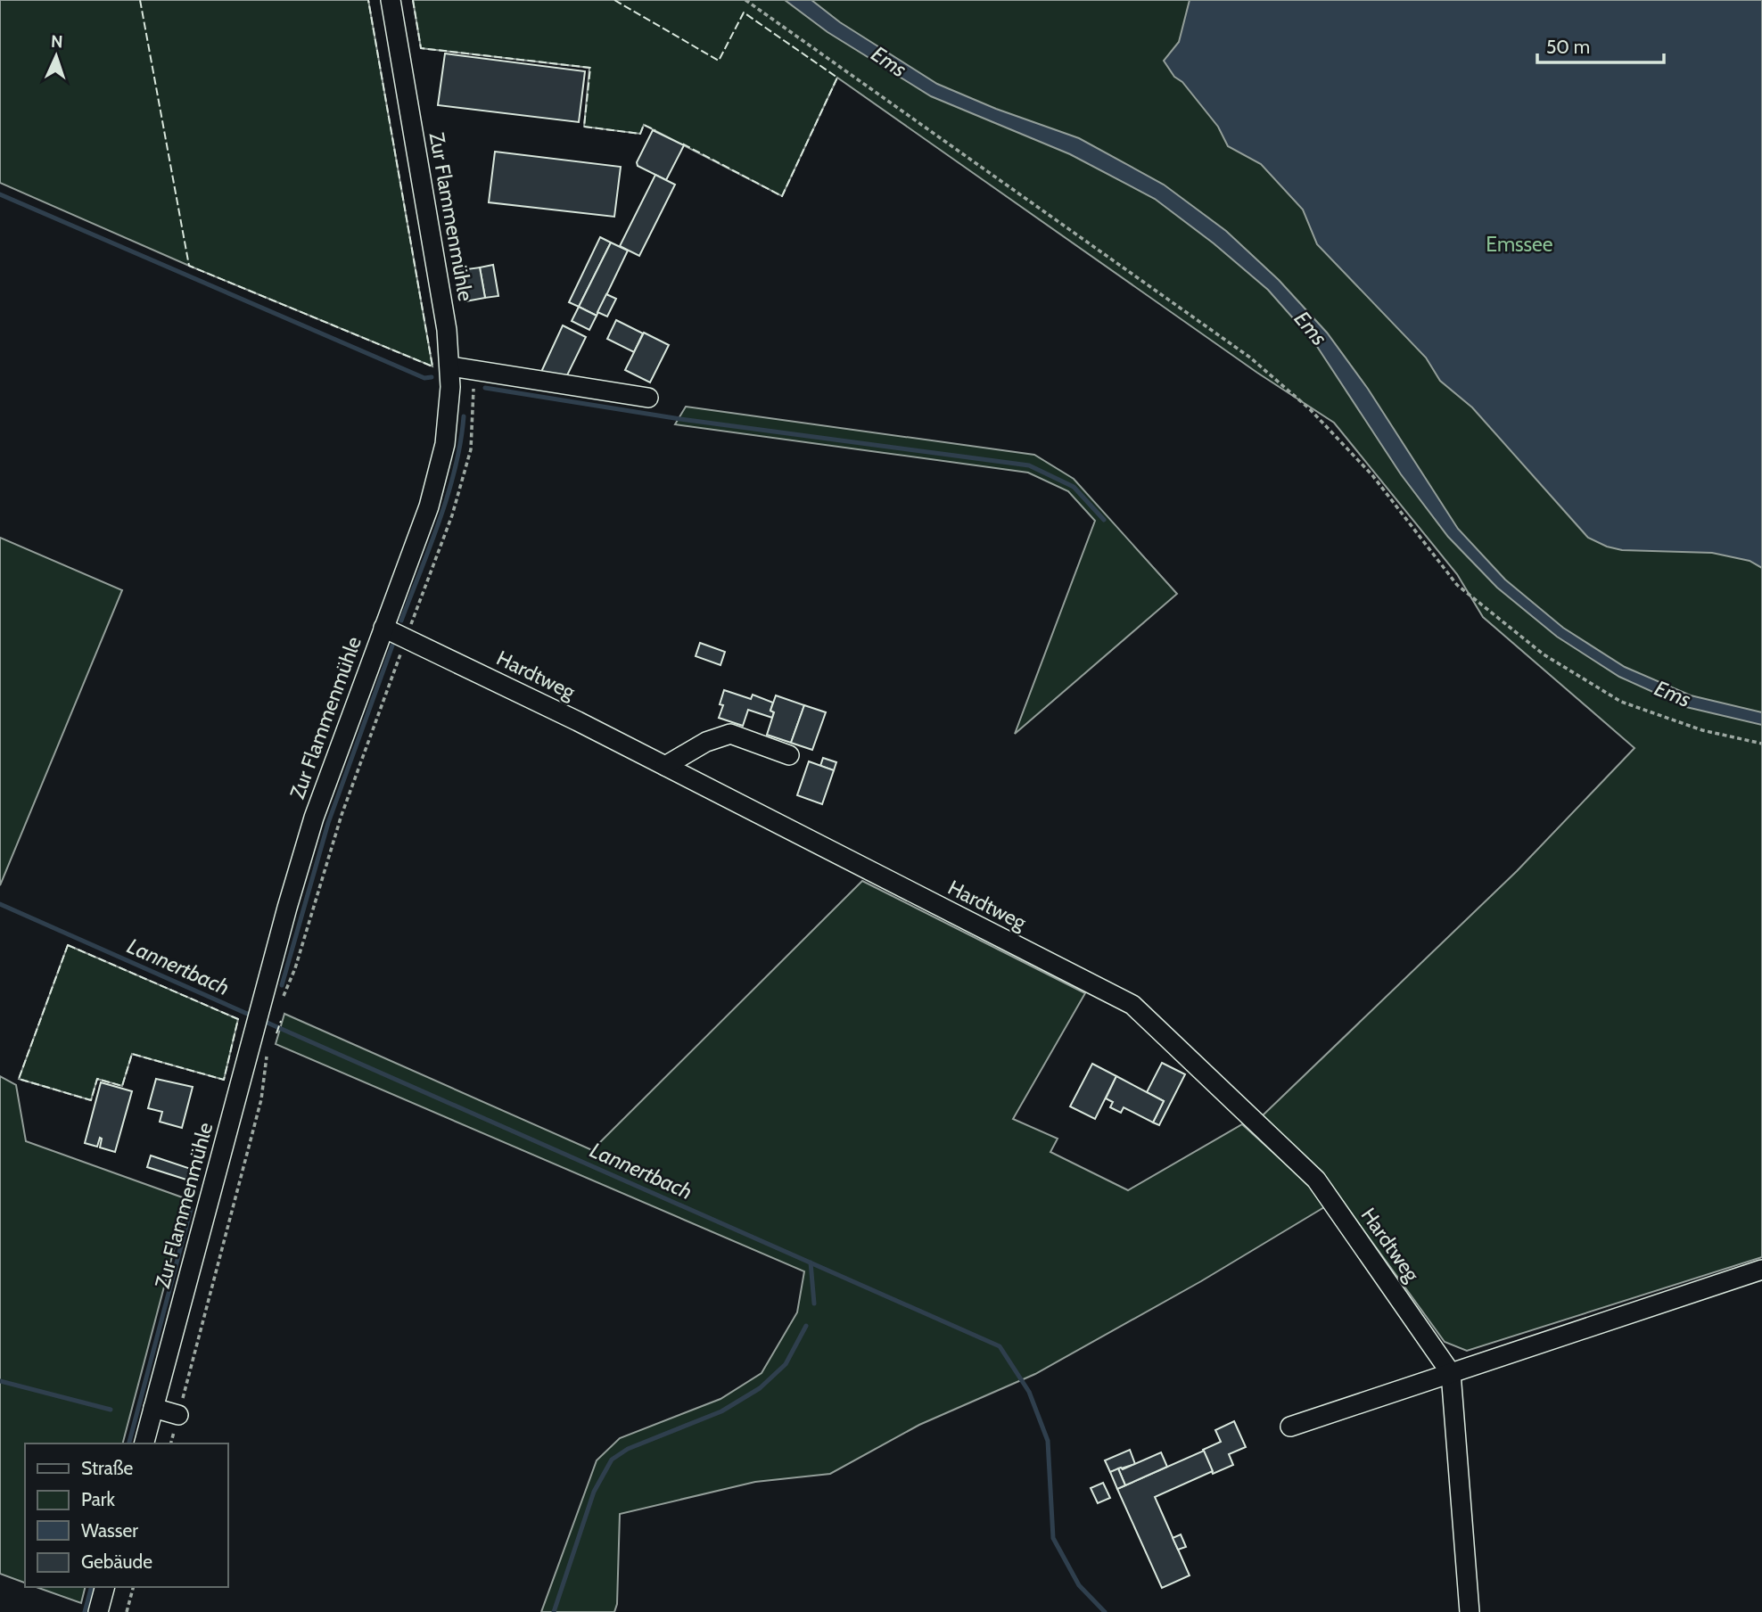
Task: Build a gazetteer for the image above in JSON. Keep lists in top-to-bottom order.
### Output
{
  "streets": {
    "street": ["Zur Flammenmühle", "Hardtweg"]
  },
  "crossings": [
    ["Zur Flammenmühle", "Hardtweg"]
  ],
  "water": ["Ems", "Lannertbach"],
  "parks": ["Emssee"],
  "legend": [
    "Straße",
    "Park",
    "Wasser",
    "Gebäude"
  ],
  "scale_bar": "50 m",
  "north": "top"
}
